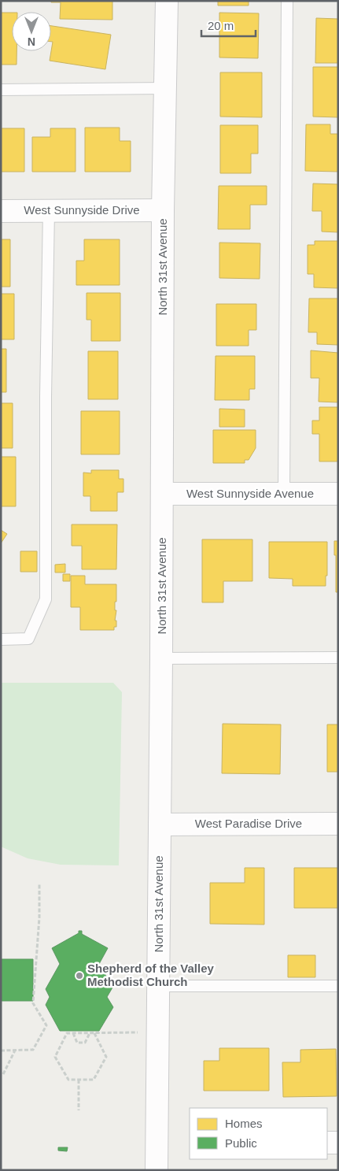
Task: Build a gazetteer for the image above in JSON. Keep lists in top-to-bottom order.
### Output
{
  "streets": {
    "street": [
      "West Sunnyside Drive",
      "North 31st Avenue",
      "West Sunnyside Avenue",
      "West Paradise Drive"
    ]
  },
  "crossings": [
    ["West Sunnyside Drive", "North 31st Avenue"],
    ["North 31st Avenue", "West Sunnyside Avenue"],
    ["North 31st Avenue", "West Paradise Drive"]
  ],
  "places": ["Shepherd of the Valley Methodist Church"],
  "legend": ["Homes", "Public"],
  "scale_bar": "20 m",
  "north": "bottom"
}
